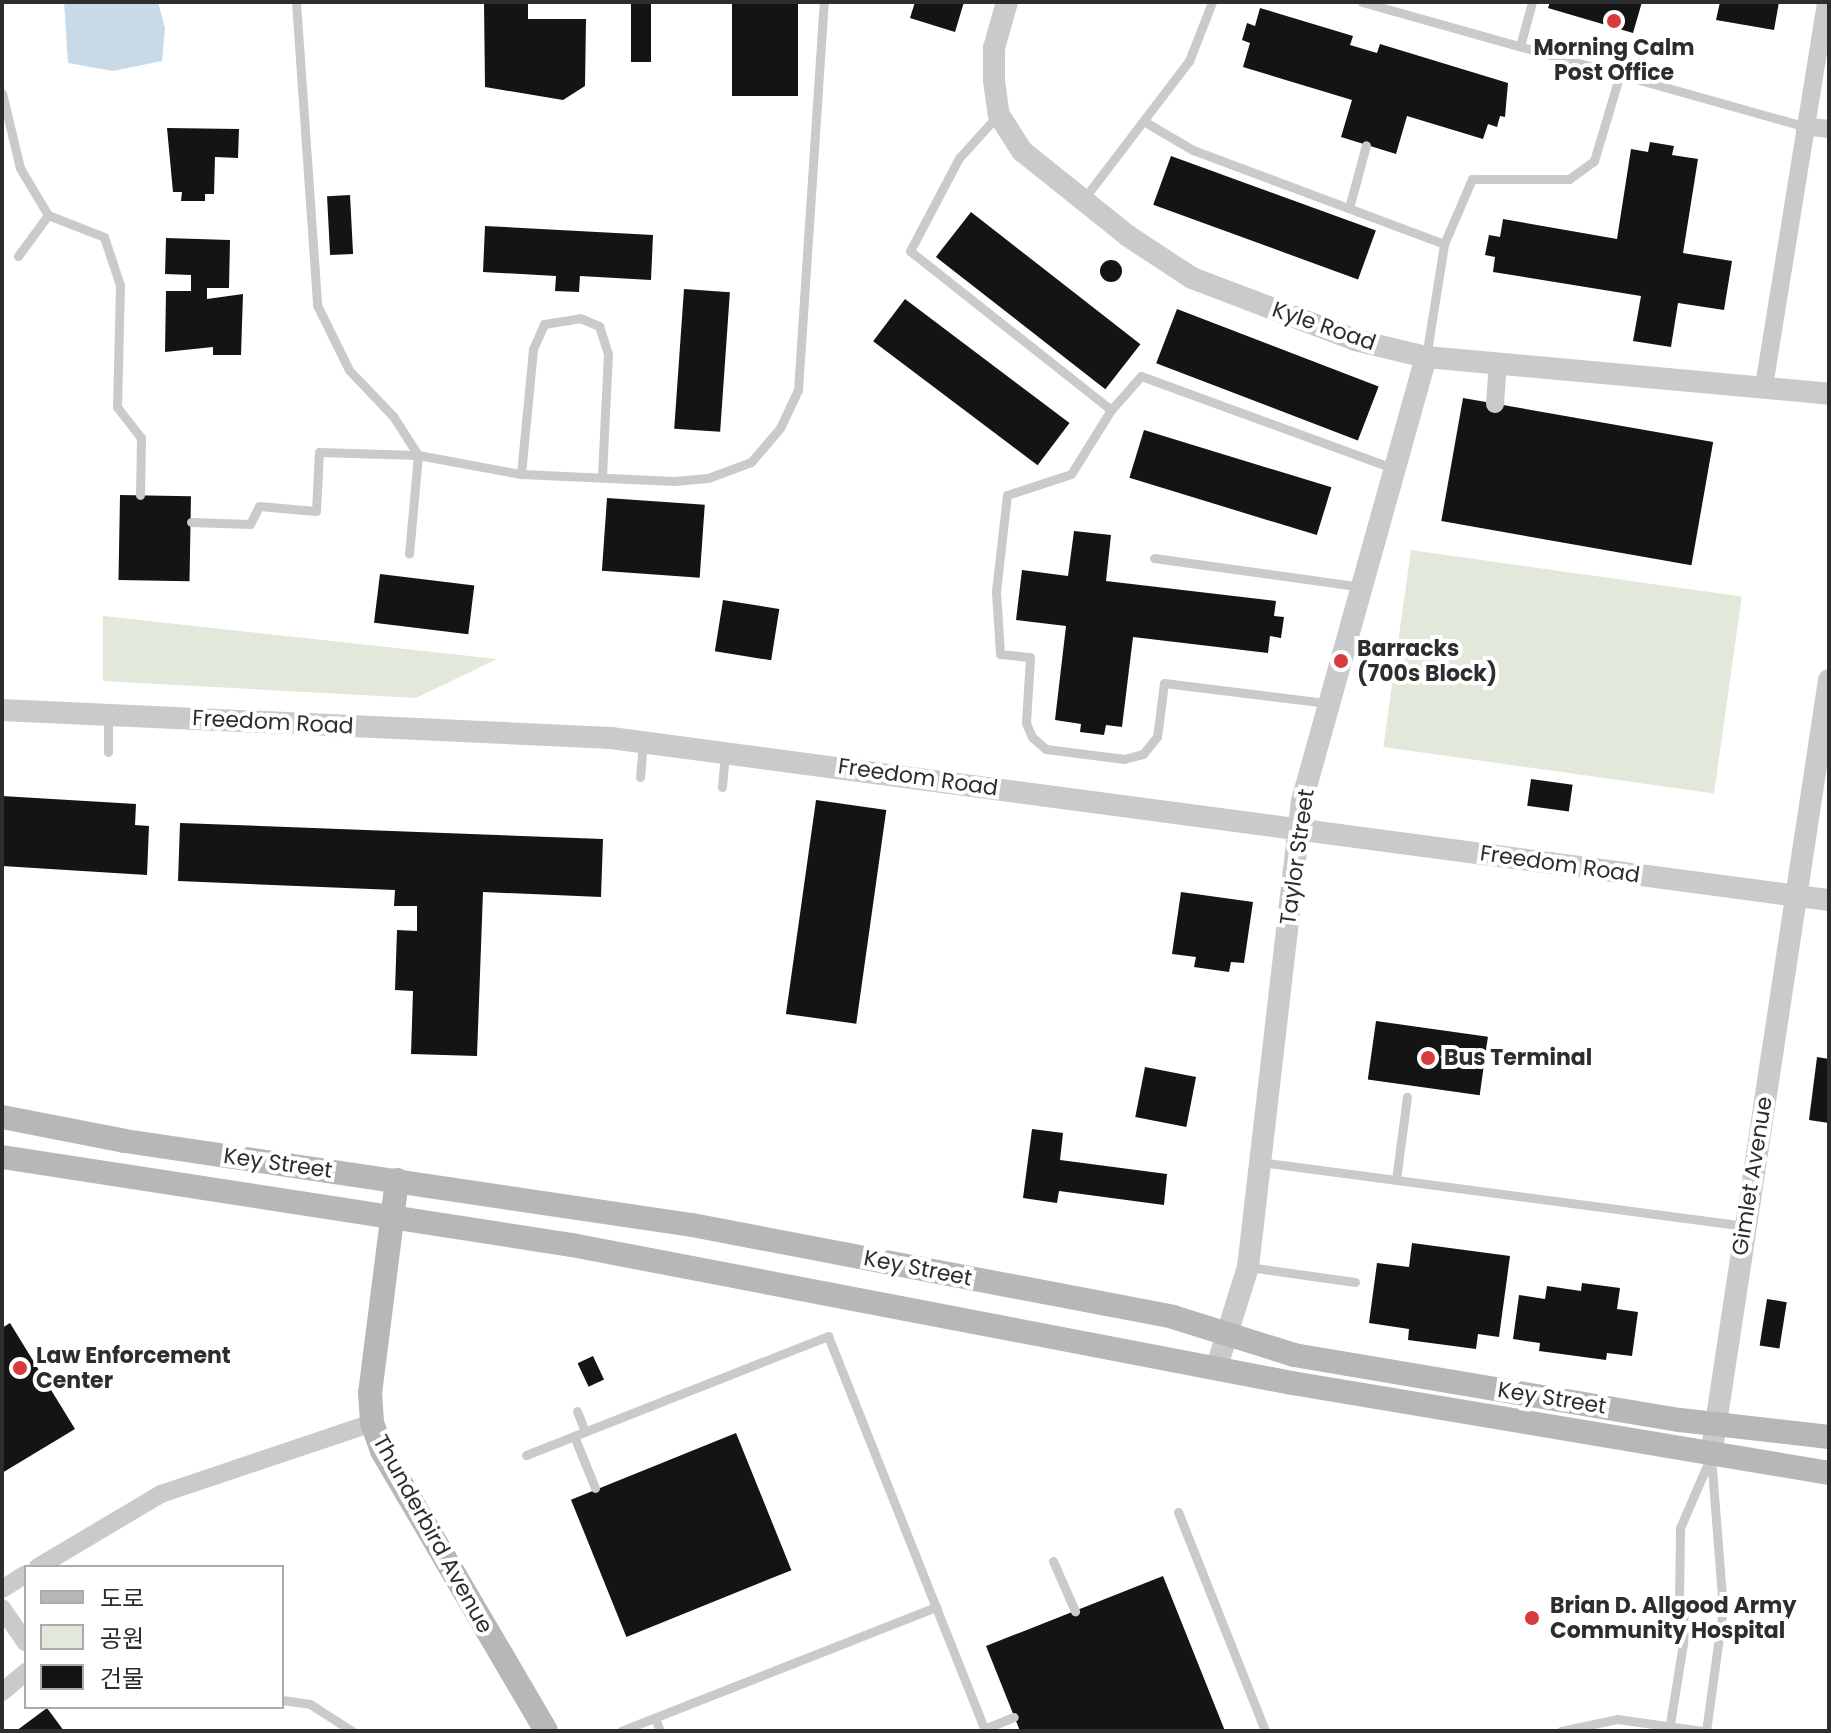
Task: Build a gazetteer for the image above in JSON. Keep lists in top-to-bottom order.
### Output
{
  "streets": {
    "main road": ["Key Street", "Thunderbird Avenue"],
    "street": [
      "Kyle Road",
      "Freedom Road",
      "Taylor Street",
      "Gimlet Avenue"
    ]
  },
  "crossings": [
    ["Kyle Road", "Taylor Street"],
    ["Freedom Road", "Taylor Street"],
    ["Freedom Road", "Gimlet Avenue"],
    ["Taylor Street", "Key Street"],
    ["Key Street", "Gimlet Avenue"],
    ["Key Street", "Thunderbird Avenue"]
  ],
  "places": [
    "Morning Calm Post Office",
    "Barracks (700s Block)",
    "Bus Terminal",
    "Law Enforcement Center",
    "Brian D. Allgood Army Community Hospital"
  ],
  "legend": ["도로", "공원", "건물"]
}
